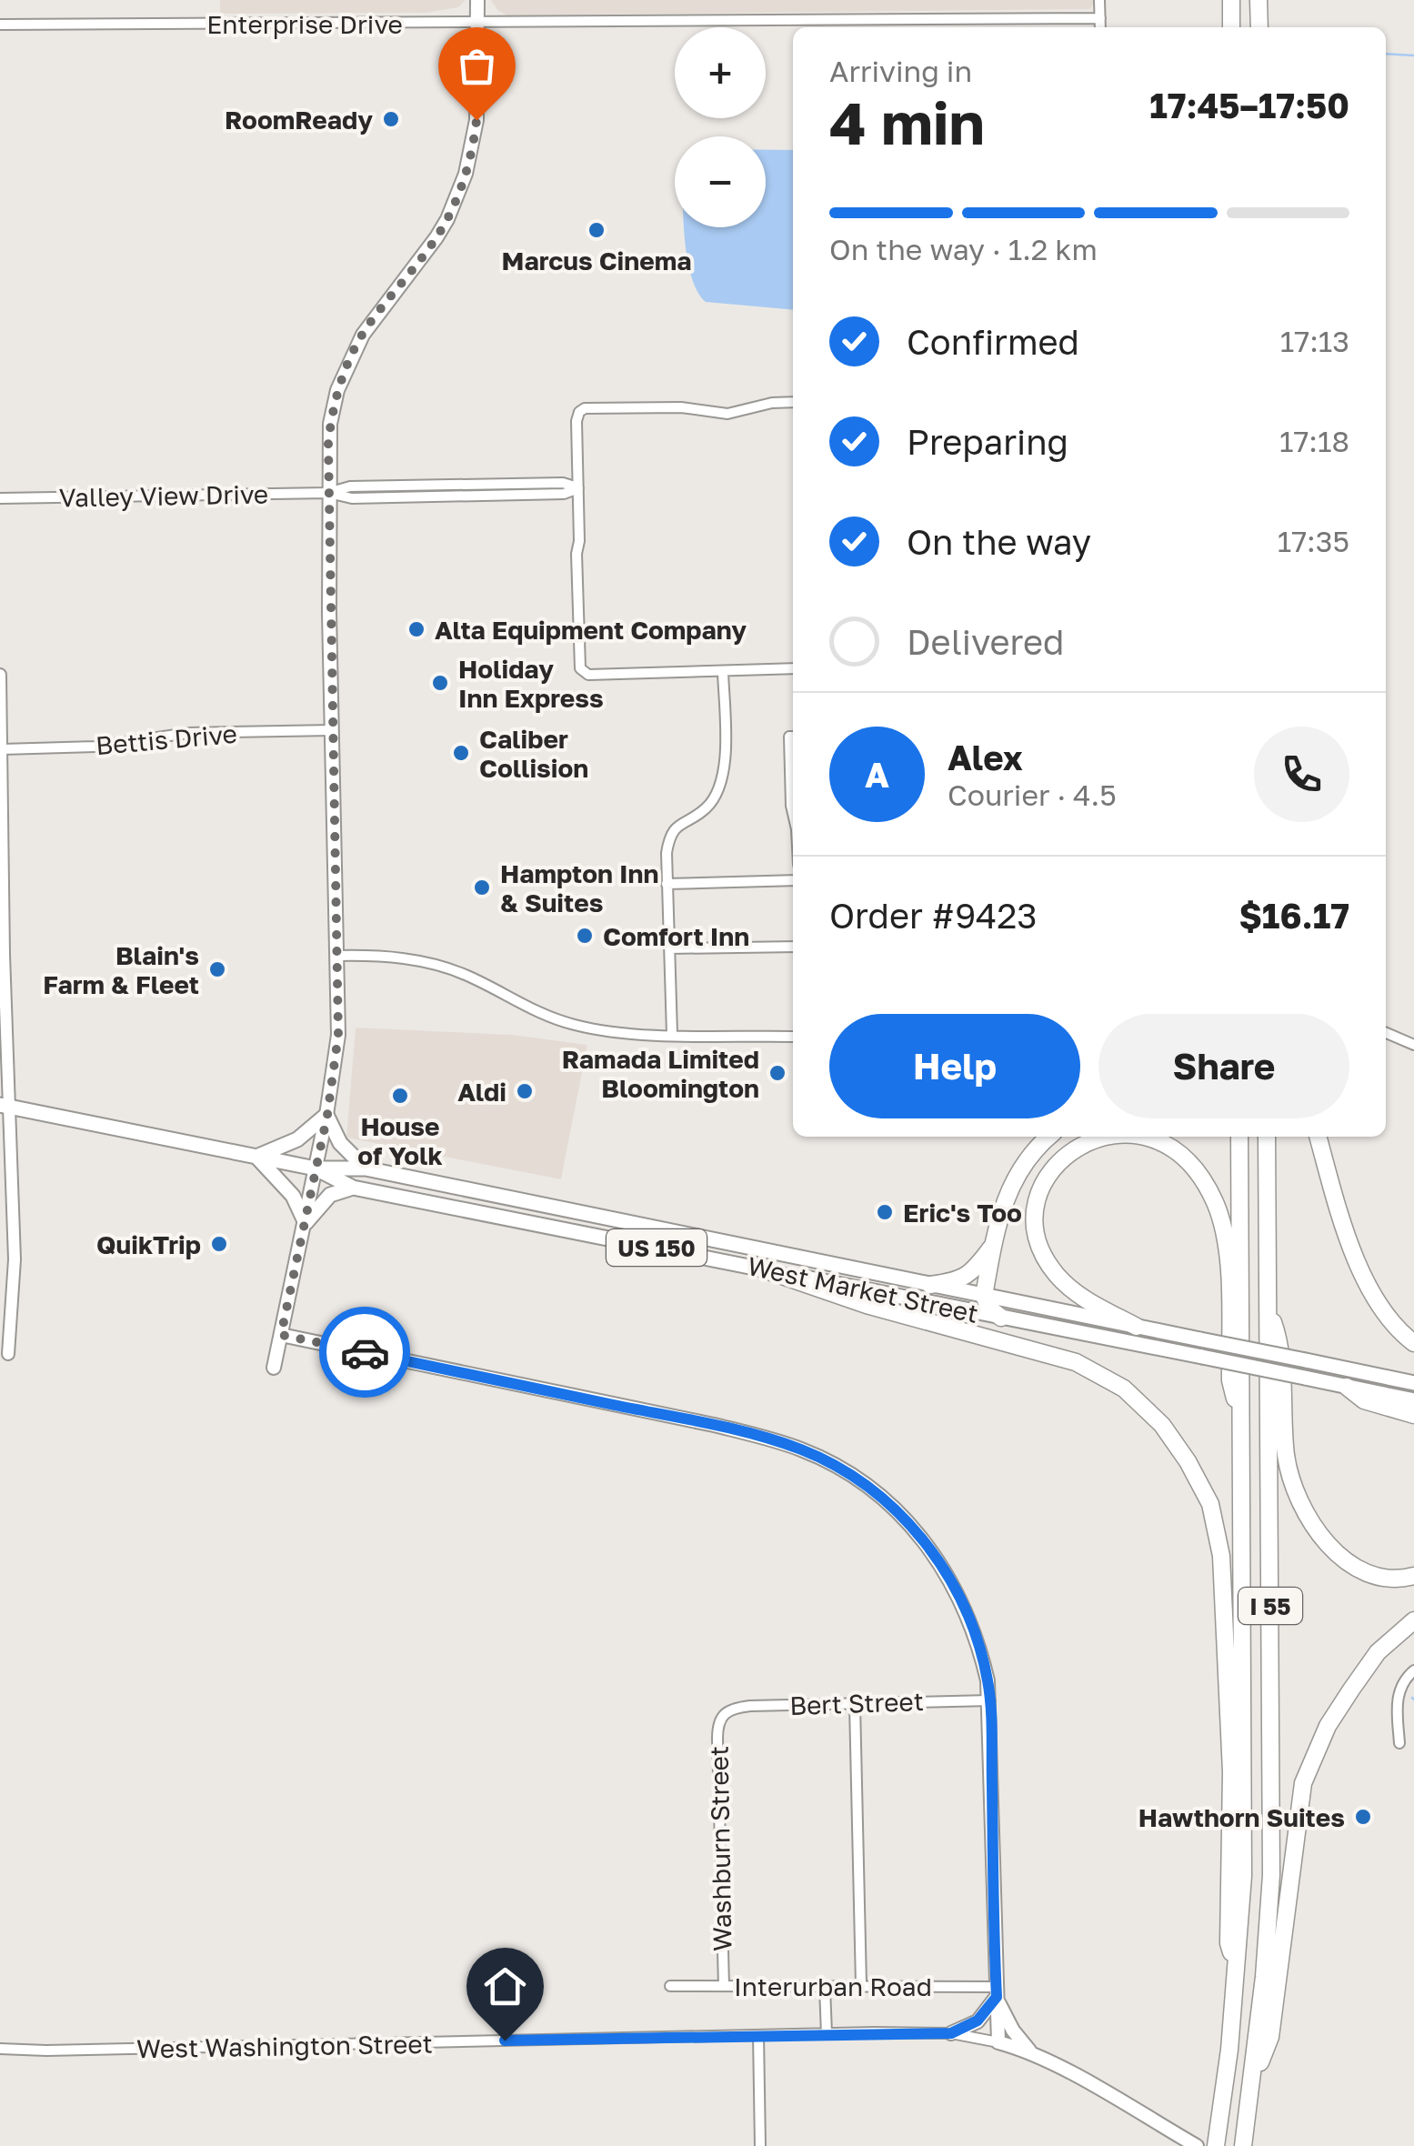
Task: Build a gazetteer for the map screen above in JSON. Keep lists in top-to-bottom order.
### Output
{
  "streets": {
    "highway": ["I 55"],
    "main road": ["US 150", "West Market Street", "West Washington Street"],
    "street": [
      "Enterprise Drive",
      "Valley View Drive",
      "Bettis Drive",
      "Bert Street",
      "Washburn Street",
      "Interurban Road"
    ]
  },
  "crossings": [
    ["Bert Street", "Washburn Street"],
    ["Washburn Street", "Interurban Road"]
  ],
  "places": [
    "RoomReady",
    "Marcus Cinema",
    "Alta Equipment Company",
    "Holiday Inn Express",
    "Caliber Collision",
    "Hampton Inn & Suites",
    "Comfort Inn",
    "Blain's Farm & Fleet",
    "Ramada Limited Bloomington",
    "Aldi",
    "House of Yolk",
    "Eric's Too",
    "QuikTrip",
    "Hawthorn Suites"
  ],
  "page": {
    "map_buttons": ["+", "−"],
    "heading": ["4 min", "Arriving in", "17:45–17:50"],
    "panel": [
      "Alex",
      "Courier · 4.5",
      "Order #9423",
      "$16.17"
    ],
    "bar": "On the way · 1.2 km",
    "list": [
      ["Confirmed", "17:13"],
      ["Preparing", "17:18"],
      ["On the way", "17:35"],
      "Delivered"
    ],
    "round": "A",
    "buttons": ["Help", "Share"]
  }
}
